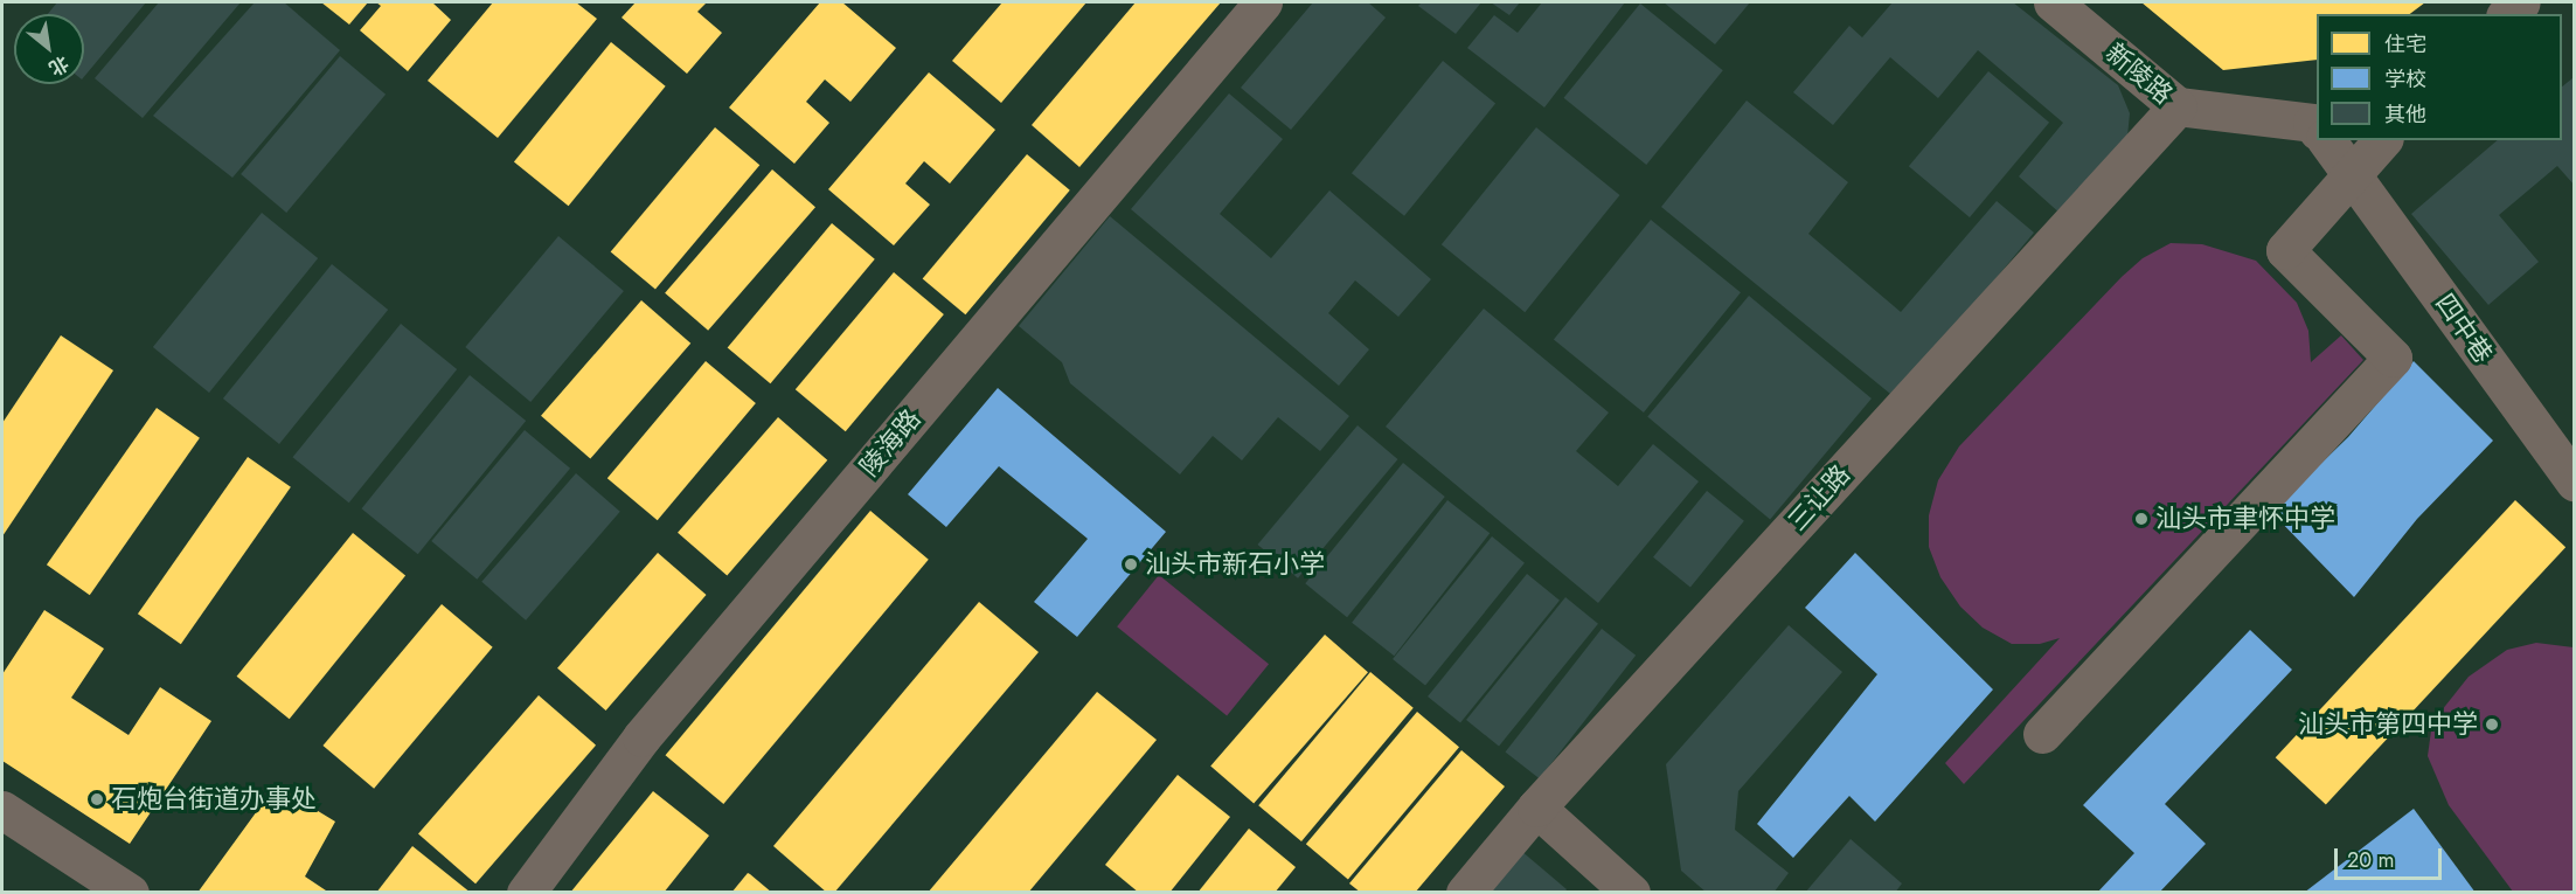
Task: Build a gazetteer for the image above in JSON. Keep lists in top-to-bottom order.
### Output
{
  "streets": {
    "street": [
      "新陵路",
      "四中巷",
      "陵海路",
      "三让路"
    ]
  },
  "crossings": [
    ["新陵路", "三让路"]
  ],
  "places": [
    "汕头市聿怀中学",
    "汕头市新石小学",
    "汕头市第四中学",
    "石炮台街道办事处"
  ],
  "legend": ["住宅", "学校", "其他"],
  "scale_bar": "20 m",
  "north": "bottom right"
}
